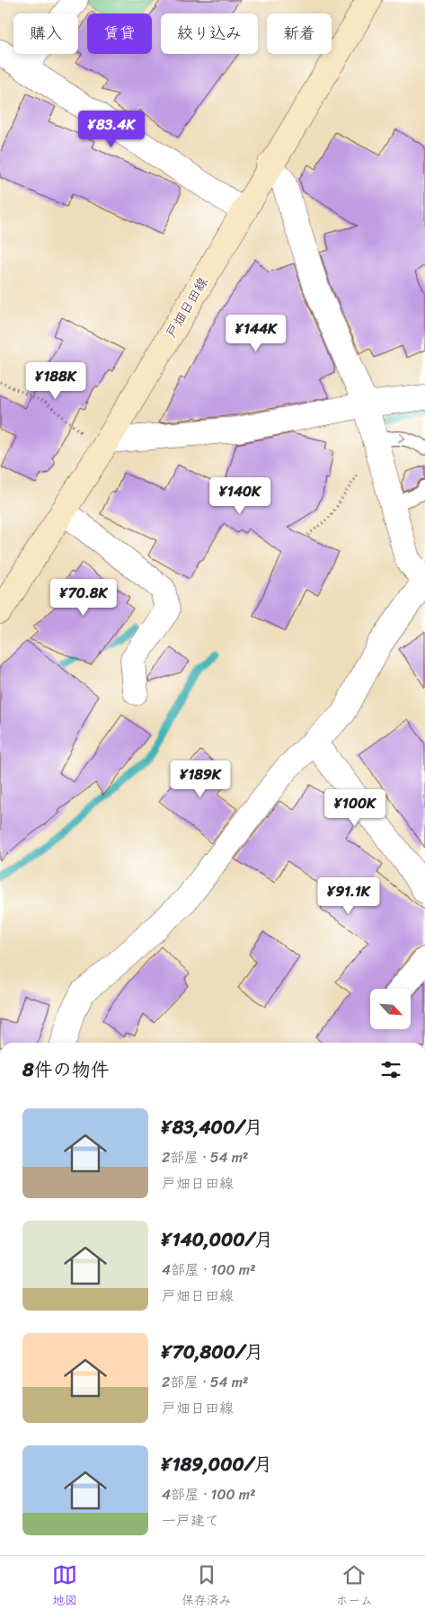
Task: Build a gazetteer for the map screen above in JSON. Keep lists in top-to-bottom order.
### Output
{
  "streets": {
    "main road": ["戸畑日田線"]
  },
  "north": "bottom right",
  "page": {
    "chip": [
      "購入",
      "賃貸",
      "絞り込み",
      "新着"
    ],
    "price": [
      "¥83.4K",
      "¥144K",
      "¥188K",
      "¥140K",
      "¥70.8K",
      "¥189K",
      "¥100K",
      "¥91.1K"
    ],
    "heading": "8件の物件",
    "list": [
      {
        "name": "¥83,400/月",
        "note": "2部屋 · 54 m² · 戸畑日田線"
      },
      {
        "name": "¥140,000/月",
        "note": "4部屋 · 100 m² · 戸畑日田線"
      },
      {
        "name": "¥70,800/月",
        "note": "2部屋 · 54 m² · 戸畑日田線"
      },
      {
        "name": "¥189,000/月",
        "note": "4部屋 · 100 m² · 一戸建て"
      }
    ],
    "tabs": ["地図", "保存済み", "ホーム"]
  }
}
